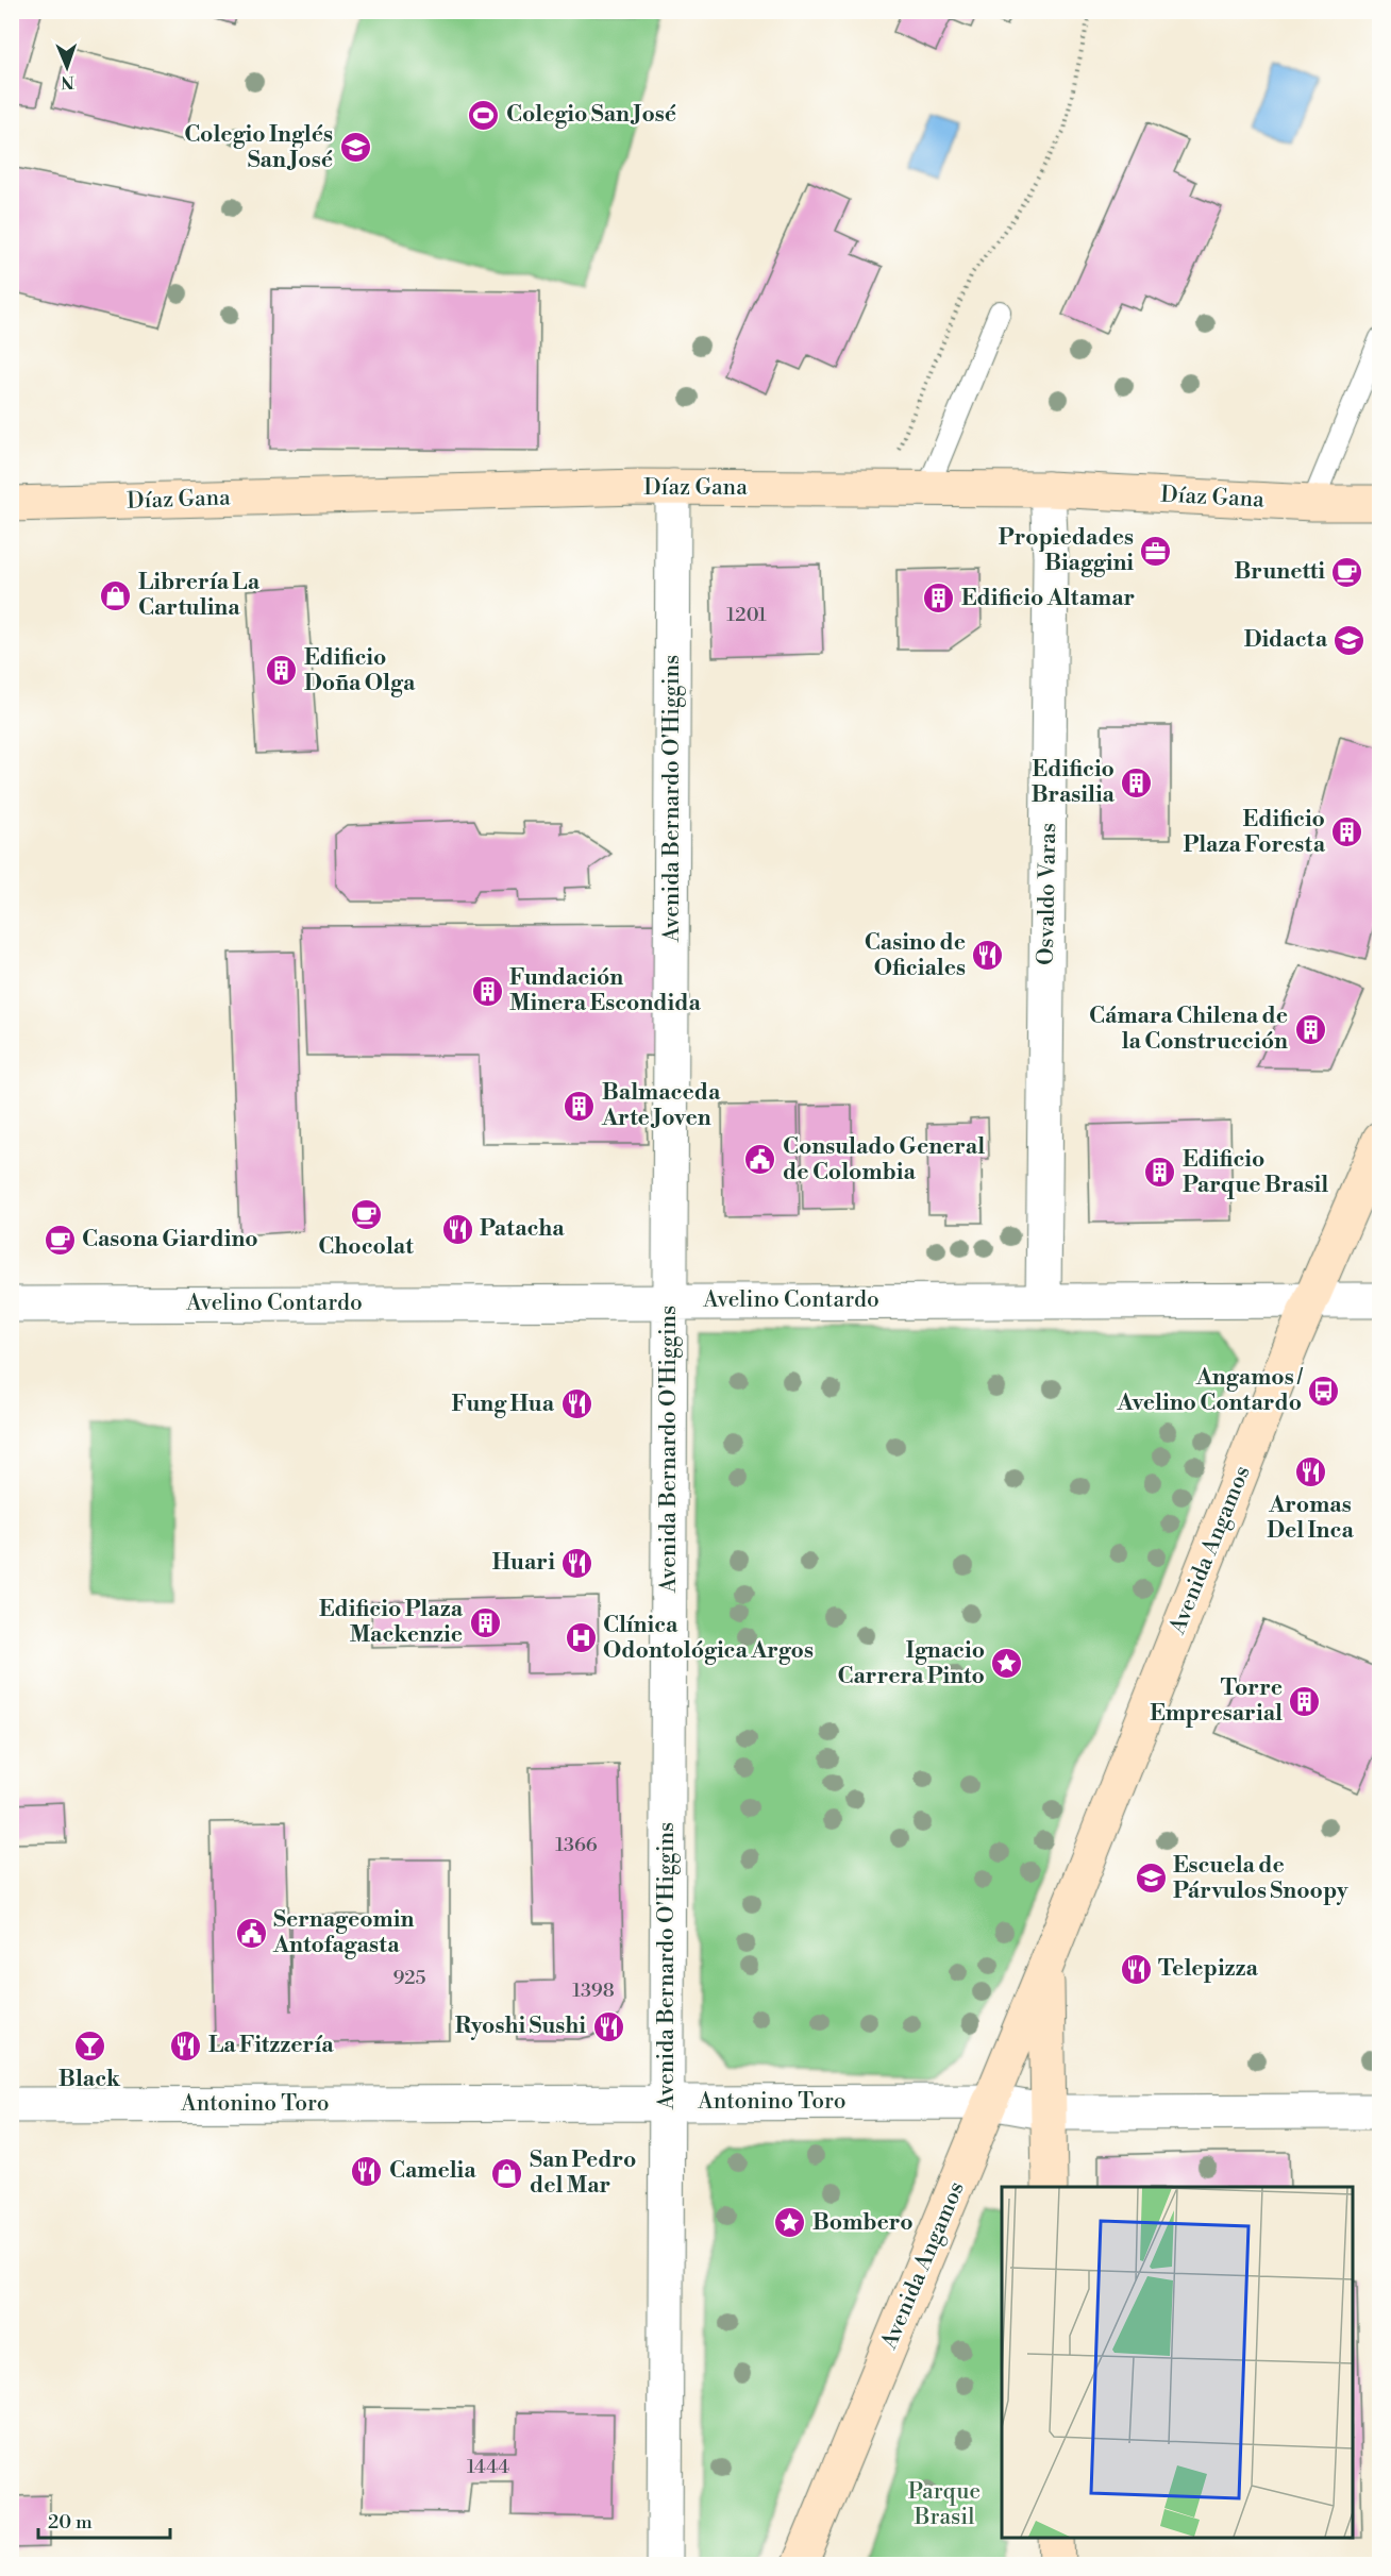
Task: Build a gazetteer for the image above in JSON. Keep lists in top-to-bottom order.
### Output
{
  "streets": {
    "main road": ["Díaz Gana", "Avenida Angamos"],
    "street": [
      "Avenida Bernardo O'Higgins",
      "Osvaldo Varas",
      "Avelino Contardo",
      "Antonino Toro"
    ]
  },
  "crossings": [
    ["Díaz Gana", "Avenida Bernardo O'Higgins"],
    ["Díaz Gana", "Osvaldo Varas"],
    ["Avenida Bernardo O'Higgins", "Avelino Contardo"],
    ["Avenida Bernardo O'Higgins", "Antonino Toro"],
    ["Osvaldo Varas", "Avelino Contardo"],
    ["Avelino Contardo", "Avenida Angamos"],
    ["Avenida Angamos", "Antonino Toro"]
  ],
  "parks": ["Parque Brasil"],
  "places": {
    "sports": ["Colegio San José"],
    "school or university": ["Colegio Inglés San José", "Didacta", "Escuela de Párvulos Snoopy"],
    "office": ["Propiedades Biaggini"],
    "cafe": ["Brunetti", "Chocolat", "Casona Giardino"],
    "shop": ["Librería La Cartulina", "San Pedro del Mar"],
    "building": [
      "Edificio Altamar",
      "Edificio Doña Olga",
      "Edificio Brasilia",
      "Edificio Plaza Foresta",
      "Fundación Minera Escondida",
      "Cámara Chilena de la Construcción",
      "Balmaceda Arte Joven",
      "Edificio Parque Brasil",
      "Edificio Plaza Mackenzie",
      "Torre Empresarial"
    ],
    "restaurant": [
      "Casino de Oficiales",
      "Patacha",
      "Fung Hua",
      "Aromas Del Inca",
      "Huari",
      "Telepizza",
      "Ryoshi Sushi",
      "La Fitzzería",
      "Camelia"
    ],
    "public building": ["Consulado General de Colombia", "Sernageomin Antofagasta"],
    "bus stop": ["Angamos / Avelino Contardo"],
    "hospital": ["Clínica Odontológica Argos"],
    "place": ["Ignacio Carrera Pinto", "Bombero"],
    "bar": ["Black"]
  },
  "house_numbers": [
    "1201",
    "1366",
    "925",
    "1398",
    "1444"
  ],
  "scale_bar": "20 m",
  "north": "bottom"
}
